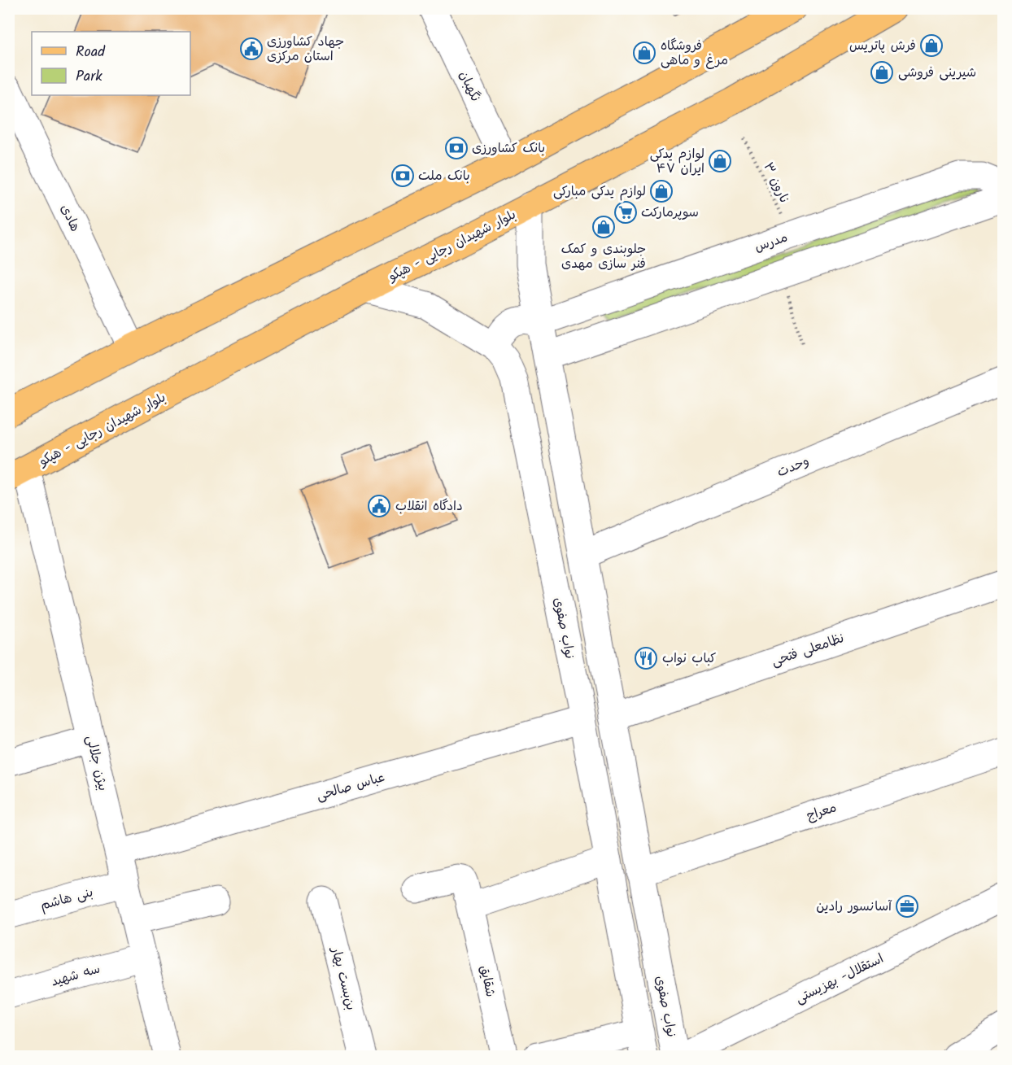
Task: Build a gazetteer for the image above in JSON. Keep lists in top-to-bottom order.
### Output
{
  "streets": {
    "main road": ["بلوار شهیدان رجایی - هپکو"],
    "street": [
      "نگهبان",
      "هادی",
      "مدرس",
      "وحدت",
      "نواب صفوی",
      "نظامعلی فتحی",
      "بیژن جلالی",
      "عباس صالحی",
      "معراج",
      "بنی هاشم",
      "سه شهید",
      "بن‌بست بهار",
      "استقلال- بهزیستی",
      "شقایق"
    ],
    "path": ["نارون ۳"]
  },
  "crossings": [
    ["نارون ۳", "مدرس"],
    ["مدرس", "نواب صفوی"],
    ["بلوار شهیدان رجایی - هپکو", "نواب صفوی"],
    ["بلوار شهیدان رجایی - هپکو", "بیژن جلالی"],
    ["وحدت", "نواب صفوی"],
    ["نواب صفوی", "نظامعلی فتحی"],
    ["نواب صفوی", "عباس صالحی"],
    ["نواب صفوی", "معراج"],
    ["بیژن جلالی", "عباس صالحی"],
    ["بیژن جلالی", "بنی هاشم"],
    ["بیژن جلالی", "سه شهید"]
  ],
  "places": {
    "shop": [
      "فرش پاتریس",
      "فروشگاه مرغ و ماهی",
      "شیرینی فروشی",
      "لوازم یدکی ایران ۴۷",
      "لوازم یدکی مبارکی",
      "جلوبندی و کمک فنر سازی مهدی"
    ],
    "public building": ["جهاد کشاورزی استان مرکزی", "دادگاه انقلاب"],
    "bank": ["بانک کشاورزی", "بانک ملت"],
    "supermarket": ["سوپرمارکت"],
    "restaurant": ["کباب نواب"],
    "office": ["آسانسور رادین"]
  },
  "legend": ["Road", "Park"]
}
